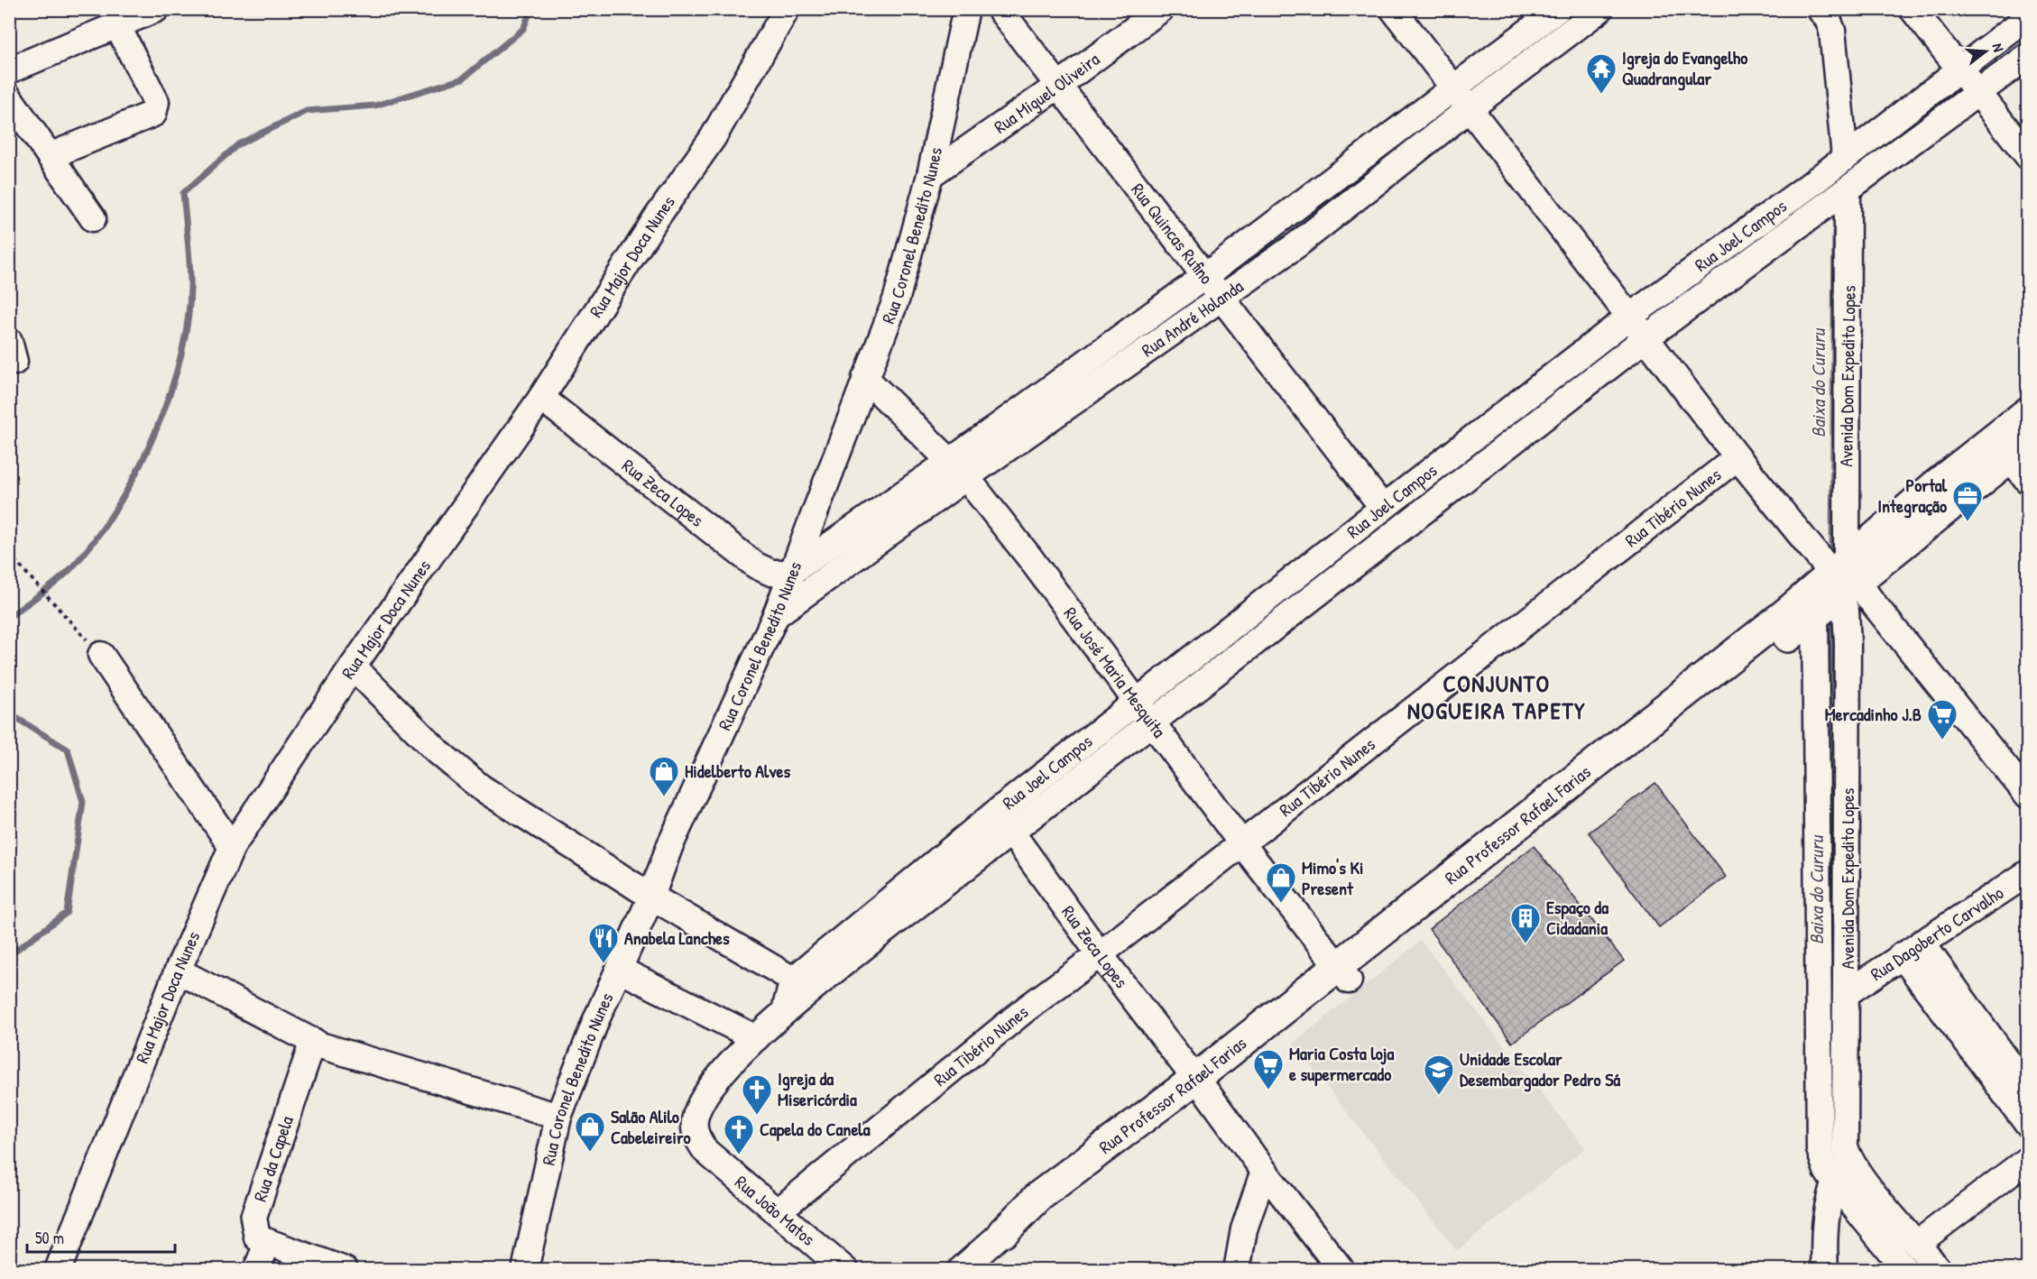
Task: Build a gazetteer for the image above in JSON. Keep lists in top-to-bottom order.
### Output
{
  "streets": {
    "main road": ["Rua Professor Rafael Farias"],
    "street": [
      "Rua Miguel Oliveira",
      "Rua Quincas Rufino",
      "Rua Coronel Benedito Nunes",
      "Rua Joel Campos",
      "Rua Major Doca Nunes",
      "Rua André Holanda",
      "Avenida Dom Expedito Lopes",
      "Rua Zeca Lopes",
      "Rua Tibério Nunes",
      "Rua José Maria Mesquita",
      "Rua Dagoberto Carvalho",
      "Rua da Capela",
      "Rua João Matos"
    ]
  },
  "crossings": [
    ["Rua Miguel Oliveira", "Rua Quincas Rufino"],
    ["Rua Miguel Oliveira", "Rua Coronel Benedito Nunes"],
    ["Rua Quincas Rufino", "Rua Joel Campos"],
    ["Rua Quincas Rufino", "Rua André Holanda"],
    ["Rua Coronel Benedito Nunes", "Rua André Holanda"],
    ["Rua Coronel Benedito Nunes", "Rua Zeca Lopes"],
    ["Rua Coronel Benedito Nunes", "Rua José Maria Mesquita"],
    ["Rua Joel Campos", "Avenida Dom Expedito Lopes"],
    ["Rua Joel Campos", "Rua Zeca Lopes"],
    ["Rua Joel Campos", "Rua José Maria Mesquita"],
    ["Rua Major Doca Nunes", "Rua Zeca Lopes"],
    ["Rua André Holanda", "Rua Zeca Lopes"],
    ["Rua André Holanda", "Rua José Maria Mesquita"],
    ["Avenida Dom Expedito Lopes", "Rua Professor Rafael Farias"],
    ["Avenida Dom Expedito Lopes", "Rua Dagoberto Carvalho"],
    ["Rua Zeca Lopes", "Rua Tibério Nunes"],
    ["Rua Zeca Lopes", "Rua Professor Rafael Farias"],
    ["Rua Tibério Nunes", "Rua José Maria Mesquita"],
    ["Rua Tibério Nunes", "Rua João Matos"],
    ["Rua José Maria Mesquita", "Rua Professor Rafael Farias"]
  ],
  "districts": ["CONJUNTO NOGUEIRA TAPETY"],
  "water": ["Baixa do Cururu"],
  "places": {
    "temple": ["Igreja do Evangelho Quadrangular"],
    "office": ["Portal Integração"],
    "supermarket": ["Mercadinho J.B", "Maria Costa loja e supermercado"],
    "shop": ["Hidelberto Alves", "Mimo's Ki Present", "Salão Alilo Cabeleireiro"],
    "building": ["Espaço da Cidadania"],
    "restaurant": ["Anabela Lanches"],
    "school or university": ["Unidade Escolar Desembargador Pedro Sá"],
    "church": ["Igreja da Misericórdia", "Capela do Canela"]
  },
  "scale_bar": "50 m",
  "north": "right"
}
